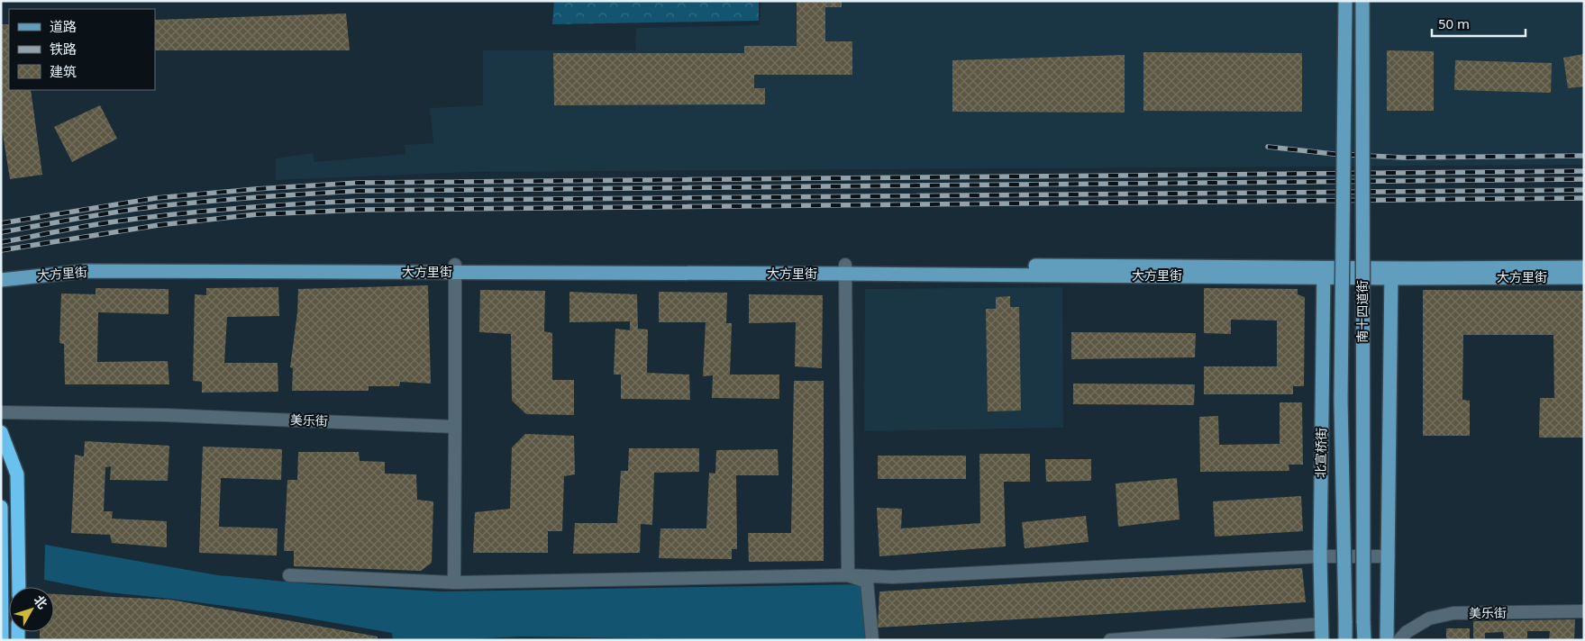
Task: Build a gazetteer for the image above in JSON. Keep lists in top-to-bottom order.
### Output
{
  "streets": {
    "main road": ["大方里街", "南十四道街", "北宣桥街"],
    "street": ["美乐街"]
  },
  "crossings": [
    ["大方里街", "北宣桥街"]
  ],
  "legend": ["道路", "铁路", "建筑"],
  "scale_bar": "50 m",
  "north": "top right"
}
